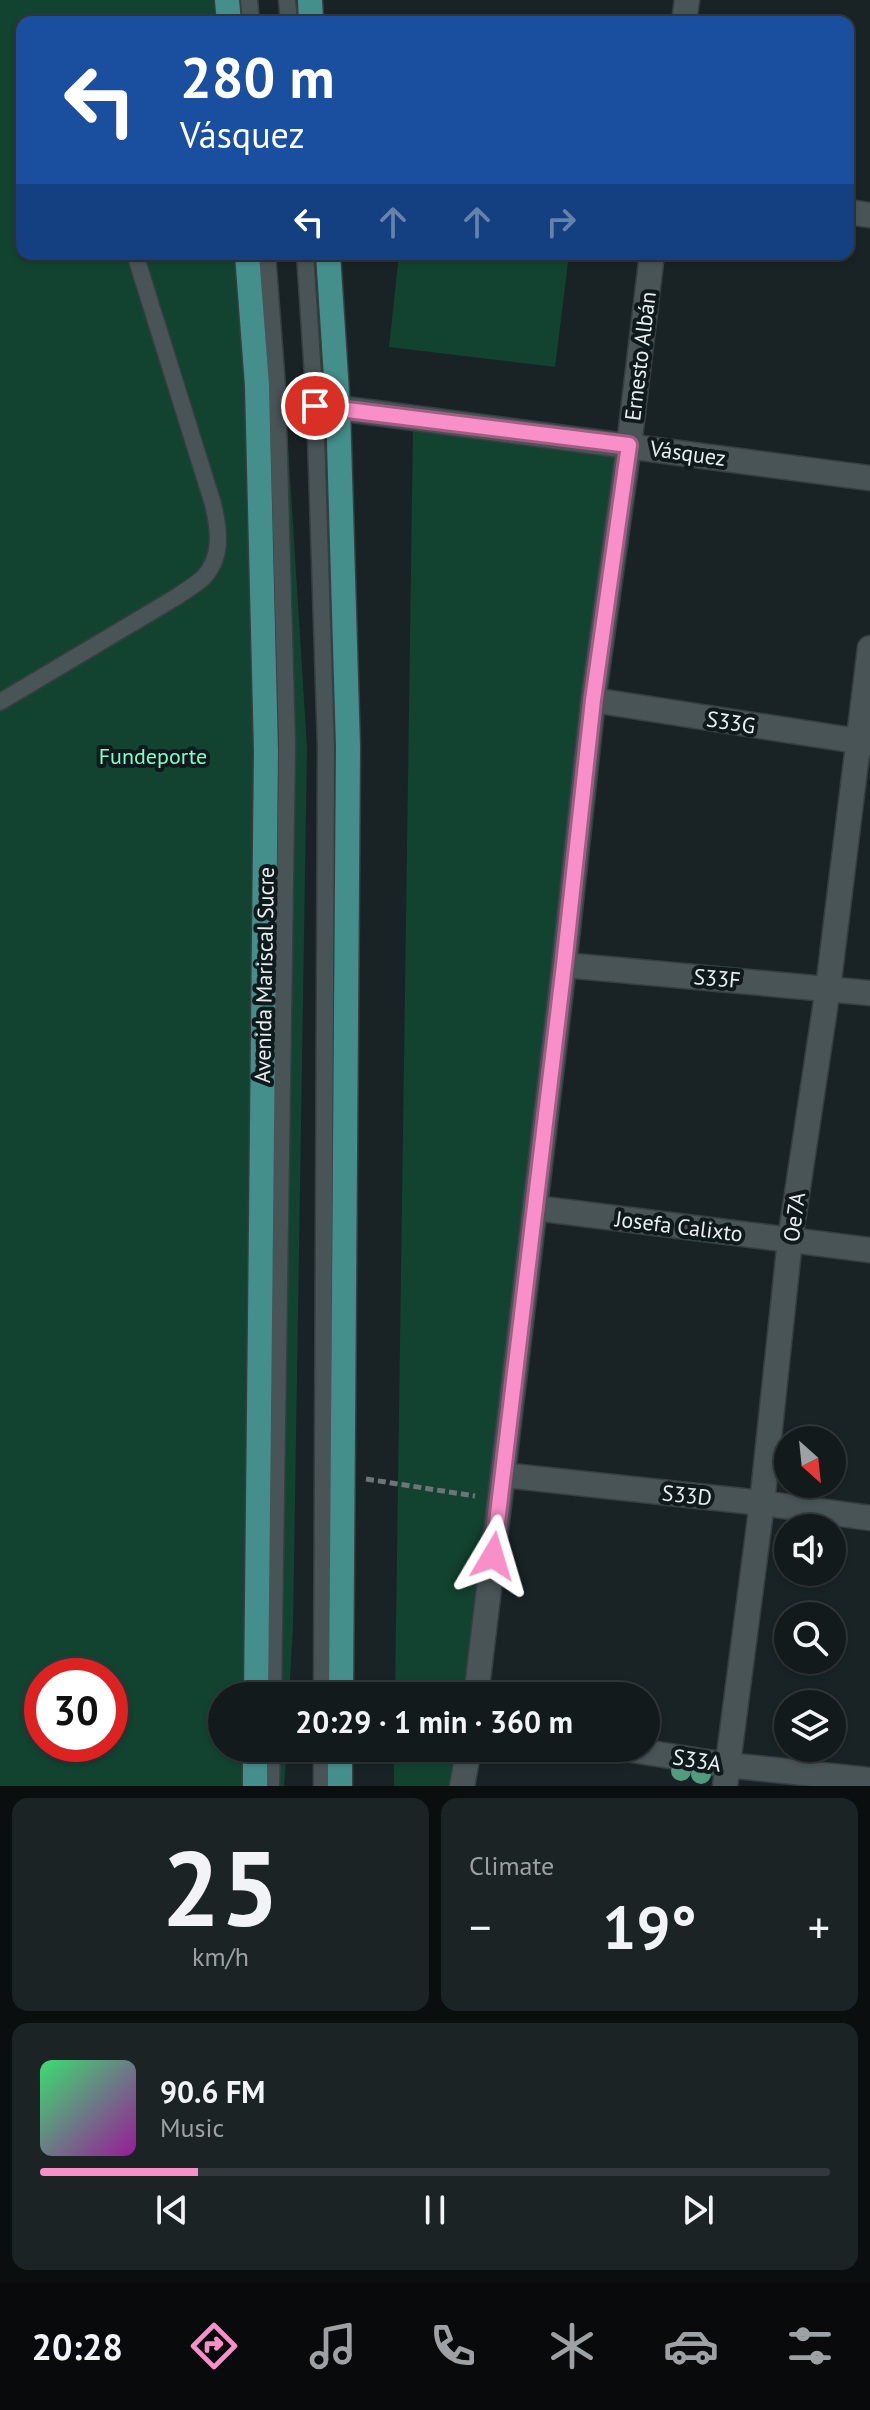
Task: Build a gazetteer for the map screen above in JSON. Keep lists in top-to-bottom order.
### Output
{
  "streets": {
    "main road": ["Avenida Mariscal Sucre"],
    "street": [
      "Ernesto Albán",
      "Vásquez",
      "S33G",
      "S33F",
      "Oe7A",
      "Josefa Calixto",
      "S33D",
      "S33A"
    ]
  },
  "crossings": [
    ["Ernesto Albán", "Vásquez"],
    ["Ernesto Albán", "S33G"],
    ["Ernesto Albán", "S33F"],
    ["Ernesto Albán", "Josefa Calixto"],
    ["Ernesto Albán", "S33D"],
    ["S33G", "Oe7A"],
    ["S33F", "Oe7A"],
    ["Oe7A", "Josefa Calixto"],
    ["Oe7A", "S33D"],
    ["Oe7A", "S33A"]
  ],
  "parks": ["Fundeporte"],
  "north": "bottom right",
  "page": {
    "turn": ["280 m", "Vásquez"],
    "limit": "30",
    "trip": "20:29 · 1 min · 360 m",
    "tile": [
      ["25", "km/h"],
      "Climate"
    ],
    "heat": ["−", "19°", "+"],
    "song": ["90.6 FM", "Music"],
    "tabs": "20:28"
  }
}
